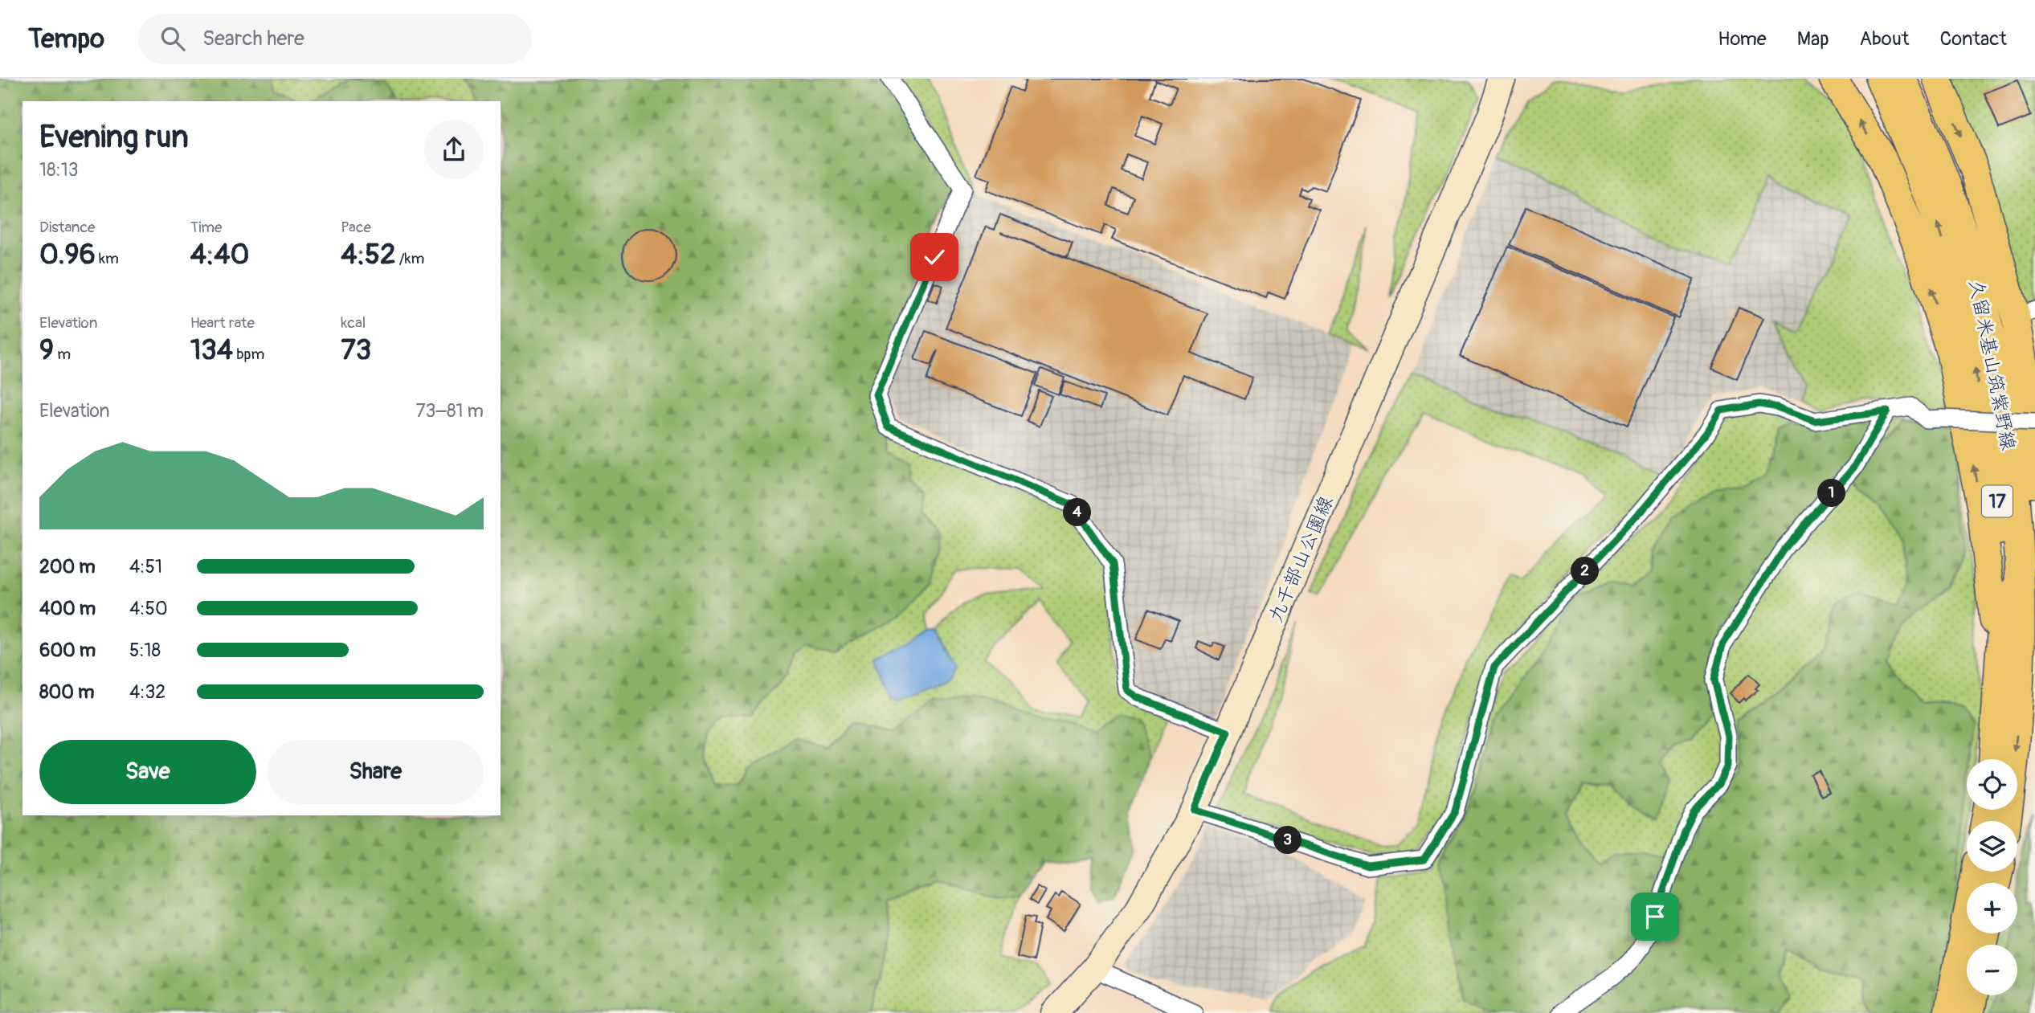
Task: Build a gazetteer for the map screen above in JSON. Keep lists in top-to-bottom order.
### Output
{
  "streets": {
    "main road": ["久留米基山筑紫野線", "17", "九千部山公園線"]
  },
  "page": {
    "header": "Tempo",
    "search": "Search here",
    "nav": [
      "Home",
      "Map",
      "About",
      "Contact"
    ],
    "heading": ["Evening run", "18:13"],
    "stats": [
      ["Distance", "0.96 km"],
      ["Time", "4:40"],
      ["Pace", "4:52 /km"],
      ["Elevation", "9 m"],
      ["Heart rate", "134 bpm"],
      ["kcal", "73"]
    ],
    "chart": ["Elevation", "73–81 m"],
    "pins": [
      "1",
      "4",
      "2",
      "3"
    ],
    "list": [
      {
        "name": "200 m",
        "note": "4:51"
      },
      {
        "name": "400 m",
        "note": "4:50"
      },
      {
        "name": "600 m",
        "note": "5:18"
      },
      {
        "name": "800 m",
        "note": "4:32"
      }
    ],
    "buttons": ["Save", "Share"],
    "map_buttons": ["+", "−"]
  }
}
